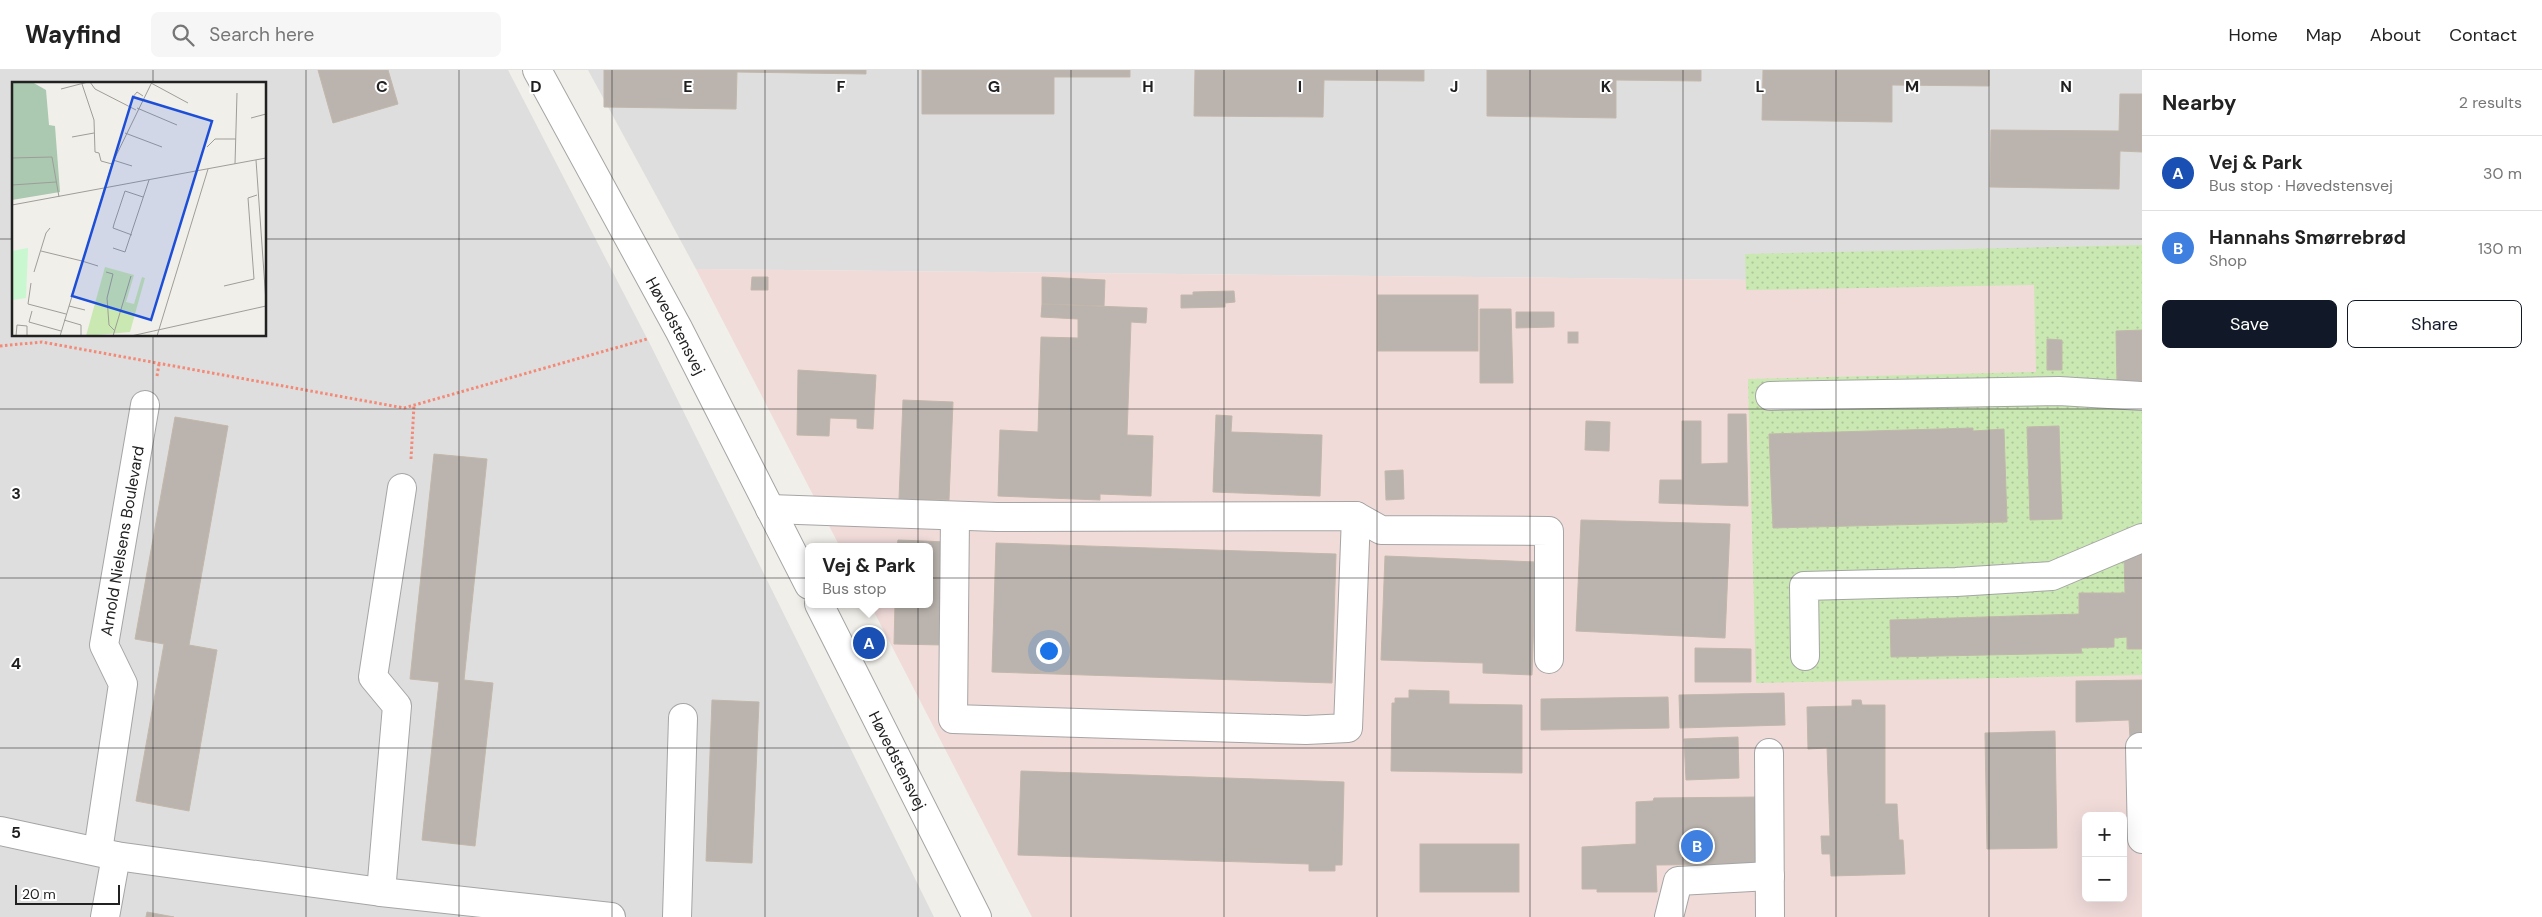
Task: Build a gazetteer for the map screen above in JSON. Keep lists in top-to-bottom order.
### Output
{
  "streets": {
    "street": ["Høvedstensvej", "Arnold Nielsens Boulevard"]
  },
  "scale_bar": "20 m",
  "page": {
    "header": "Wayfind",
    "search": "Search here",
    "nav": [
      "Home",
      "Map",
      "About",
      "Contact"
    ],
    "heading": ["Nearby", "2 results"],
    "list": [
      {
        "mark": "A",
        "name": "Vej & Park",
        "note": "Bus stop · Høvedstensvej",
        "value": "30 m"
      },
      {
        "mark": "B",
        "name": "Hannahs Smørrebrød",
        "note": "Shop",
        "value": "130 m"
      }
    ],
    "buttons": ["Save", "Share"],
    "popup": ["Vej & Park", "Bus stop"],
    "pins": ["A", "B"],
    "map_buttons": ["+", "−"],
    "scale": "20 m"
  },
  "grid": {
    "columns": [
      "C",
      "D",
      "E",
      "F",
      "G",
      "H",
      "I",
      "J",
      "K",
      "L",
      "M",
      "N"
    ],
    "rows": ["3", "4", "5"]
  }
}
